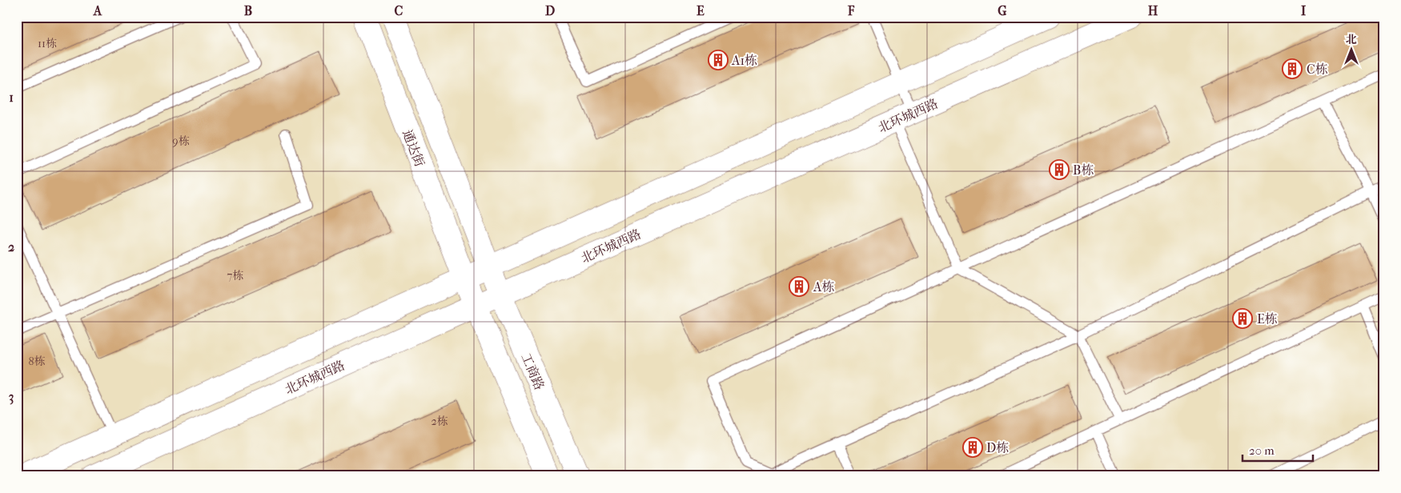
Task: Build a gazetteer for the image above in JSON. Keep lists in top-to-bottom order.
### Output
{
  "streets": {
    "main road": ["北环城西路", "通达街", "工商路"]
  },
  "crossings": [
    ["北环城西路", "工商路"]
  ],
  "places": {
    "building": [
      "A1栋",
      "C栋",
      "B栋",
      "A栋",
      "E栋",
      "D栋"
    ]
  },
  "house_numbers": [
    "11栋",
    "9栋",
    "7栋",
    "8栋",
    "2栋"
  ],
  "scale_bar": "20 m",
  "north": "top",
  "grid": {
    "columns": [
      "A",
      "B",
      "C",
      "D",
      "E",
      "F",
      "G",
      "H",
      "I"
    ],
    "rows": ["1", "2", "3"]
  }
}
